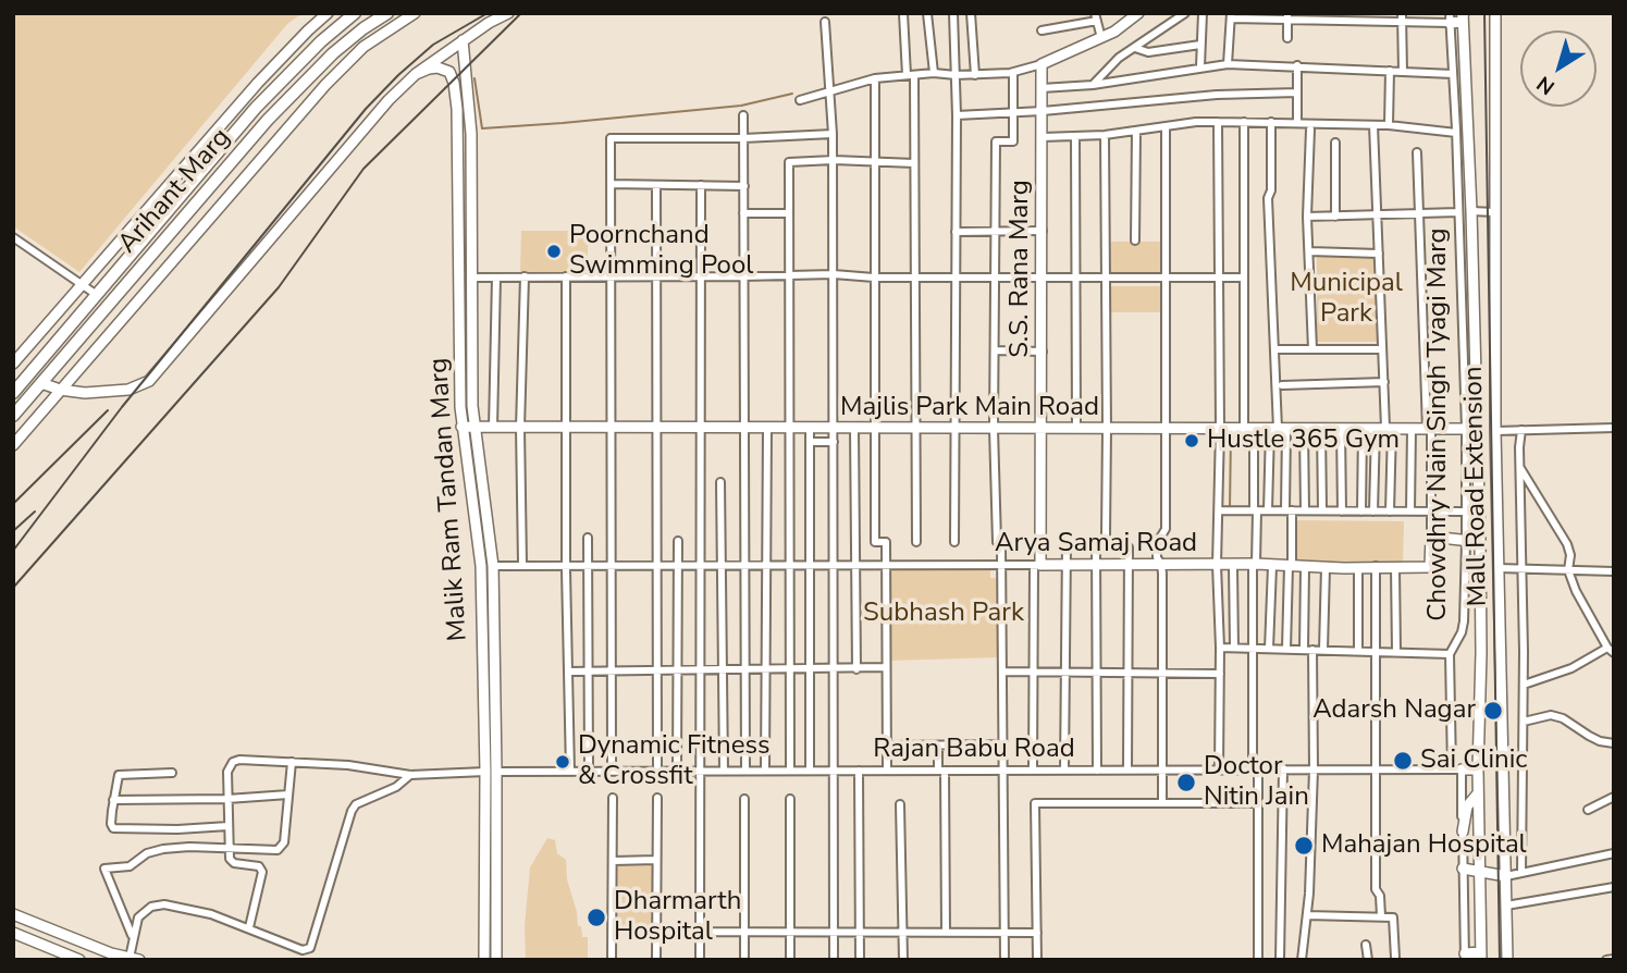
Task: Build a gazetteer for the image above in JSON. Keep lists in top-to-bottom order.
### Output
{
  "streets": {
    "main road": ["Arihant Marg"],
    "street": [
      "S.S. Rana Marg",
      "Majlis Park Main Road",
      "Chowdhry Nain Singh Tyagi Marg",
      "Mall Road Extension",
      "Malik Ram Tandan Marg",
      "Arya Samaj Road",
      "Rajan Babu Road"
    ]
  },
  "crossings": [
    ["S.S. Rana Marg", "Majlis Park Main Road"],
    ["S.S. Rana Marg", "Arya Samaj Road"],
    ["Majlis Park Main Road", "Chowdhry Nain Singh Tyagi Marg"],
    ["Majlis Park Main Road", "Malik Ram Tandan Marg"],
    ["Chowdhry Nain Singh Tyagi Marg", "Rajan Babu Road"],
    ["Malik Ram Tandan Marg", "Arya Samaj Road"],
    ["Malik Ram Tandan Marg", "Rajan Babu Road"]
  ],
  "parks": ["Municipal Park", "Subhash Park"],
  "places": [
    "Poornchand Swimming Pool",
    "Hustle 365 Gym",
    "Adarsh Nagar",
    "Sai Clinic",
    "Dynamic Fitness & Crossfit",
    "Doctor Nitin Jain",
    "Mahajan Hospital",
    "Dharmarth Hospital"
  ],
  "north": "bottom left"
}
